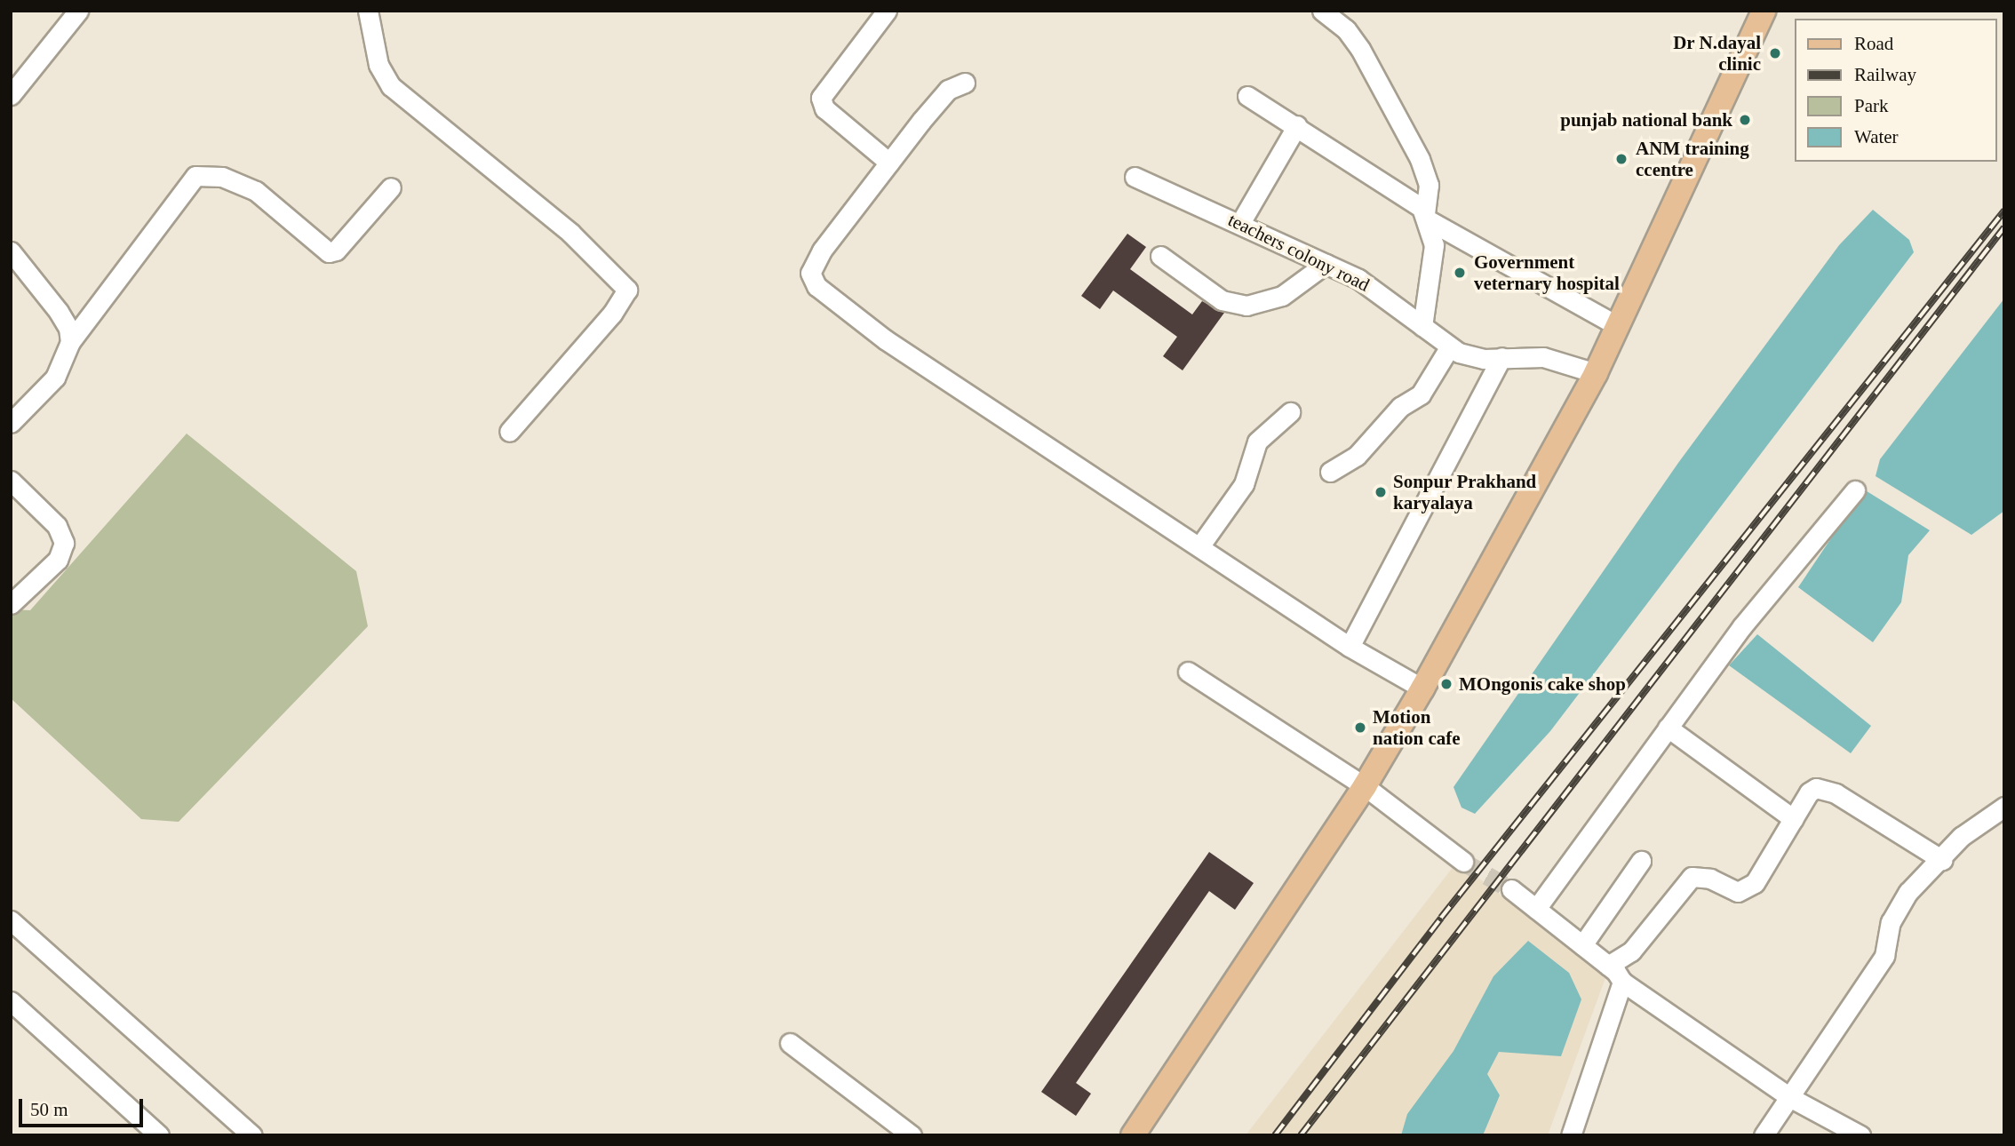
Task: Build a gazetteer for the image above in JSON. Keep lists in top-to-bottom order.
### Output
{
  "streets": {
    "street": ["teachers colony road"]
  },
  "places": [
    "Dr N.dayal clinic",
    "punjab national bank",
    "ANM training ccentre",
    "Government veternary hospital",
    "Sonpur Prakhand karyalaya",
    "MOngonis cake shop",
    "Motion nation cafe"
  ],
  "legend": [
    "Road",
    "Railway",
    "Park",
    "Water"
  ],
  "scale_bar": "50 m"
}
